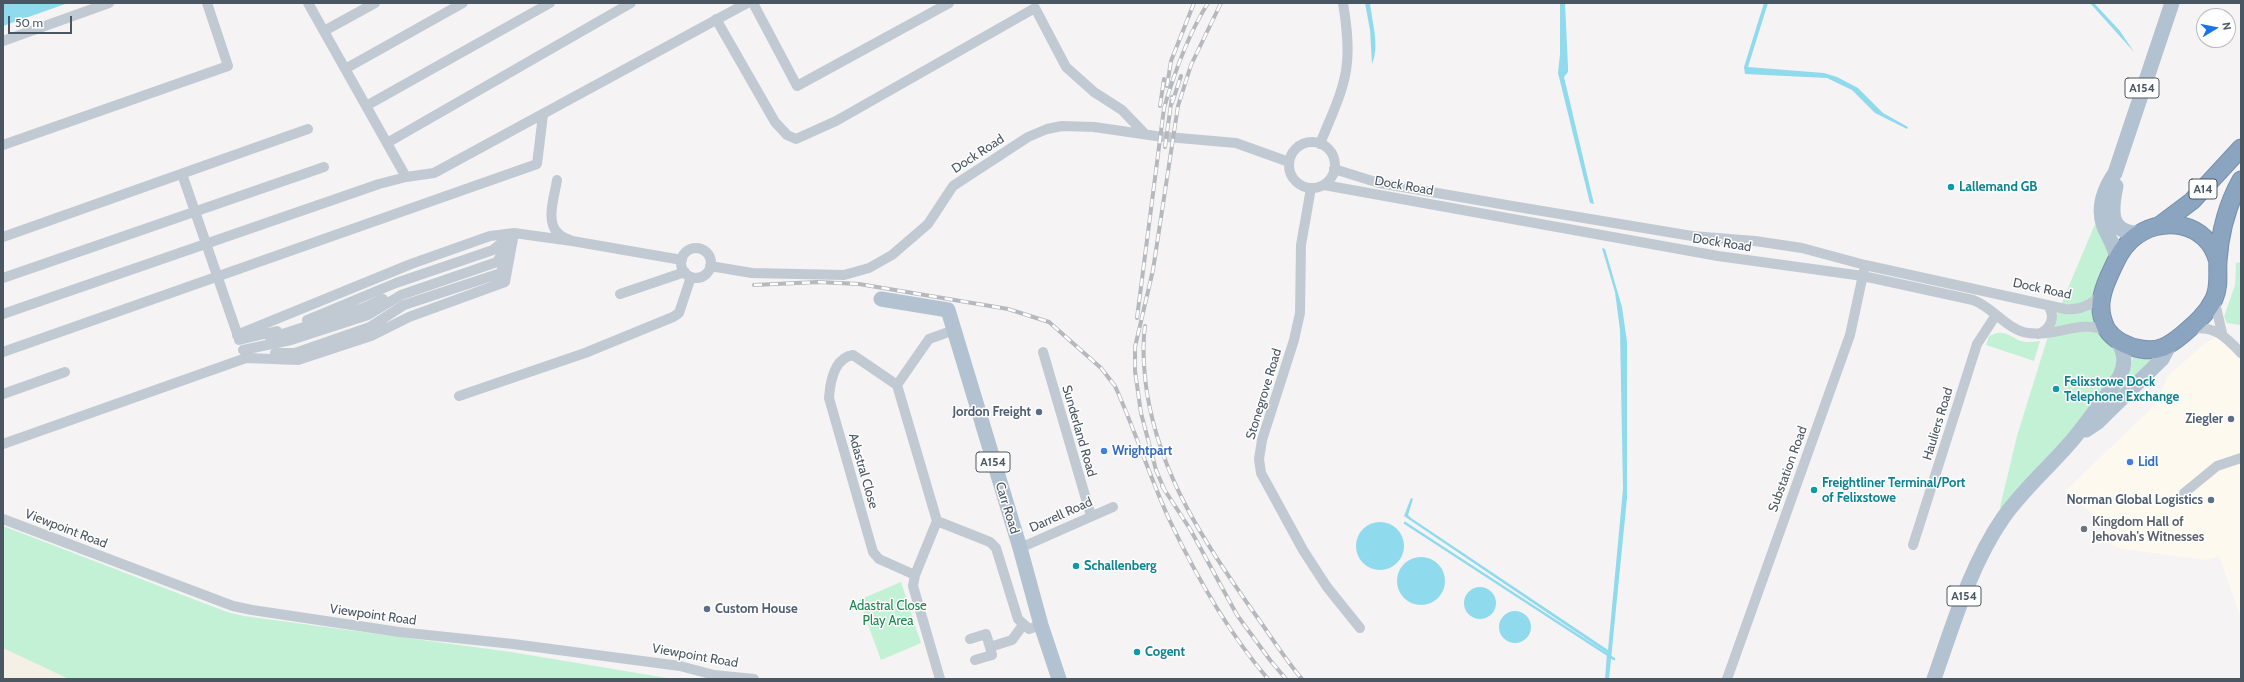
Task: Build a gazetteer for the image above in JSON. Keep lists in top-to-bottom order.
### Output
{
  "streets": {
    "highway": ["A14"],
    "main road": ["A154", "Carr Road"],
    "street": [
      "Dock Road",
      "Stonegrove Road",
      "Hauliers Road",
      "Sunderland Road",
      "Substation Road",
      "Adastral Close",
      "Darrell Road",
      "Viewpoint Road"
    ]
  },
  "crossings": [
    ["A154", "Dock Road"],
    ["A154", "A14"],
    ["Dock Road", "A14"],
    ["Dock Road", "Stonegrove Road"],
    ["Dock Road", "Hauliers Road"],
    ["Dock Road", "Substation Road"],
    ["Sunderland Road", "Darrell Road"],
    ["Carr Road", "Darrell Road"]
  ],
  "parks": ["Adastral Close Play Area"],
  "places": [
    "Lallemand GB",
    "Felixstowe Dock Telephone Exchange",
    "Jordon Freight",
    "Ziegler",
    "Wrightpart",
    "Lidl",
    "Freightliner Terminal/Port of Felixstowe",
    "Norman Global Logistics",
    "Kingdom Hall of Jehovah's Witnesses",
    "Schallenberg",
    "Custom House",
    "Cogent"
  ],
  "scale_bar": "50 m",
  "north": "right"
}
